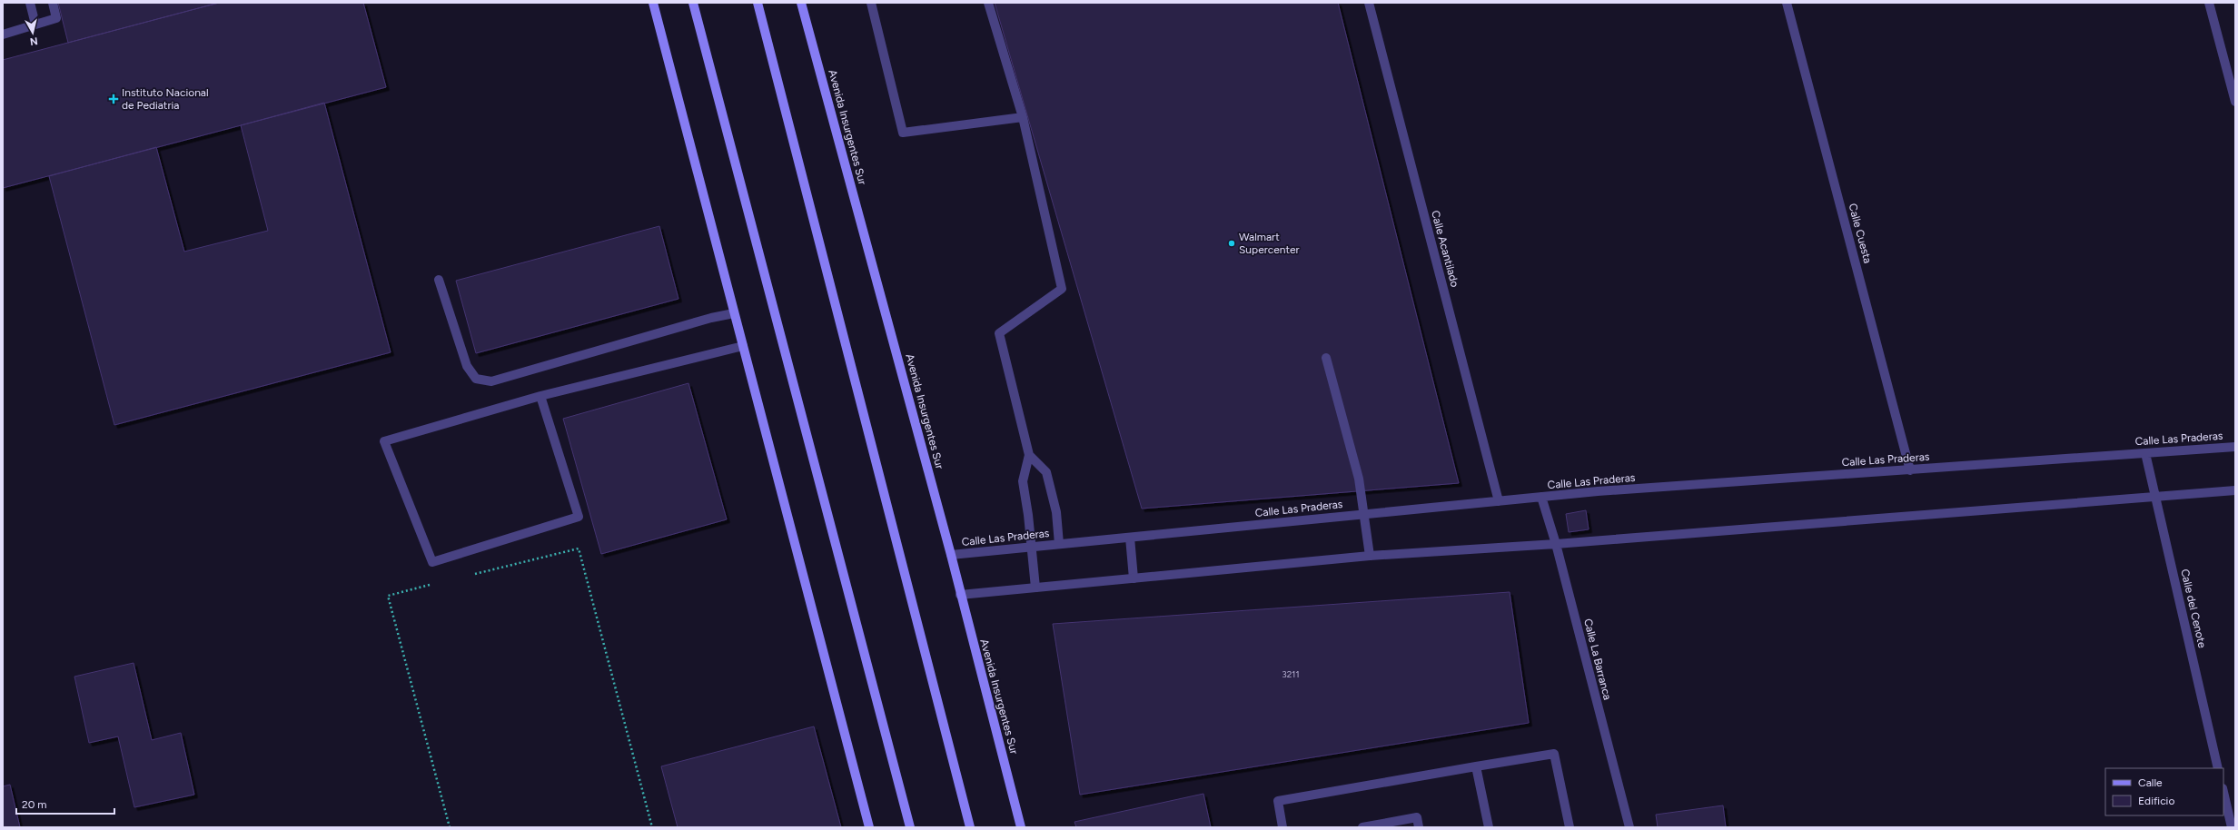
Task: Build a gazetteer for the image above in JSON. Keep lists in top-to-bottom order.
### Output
{
  "streets": {
    "main road": ["Avenida Insurgentes Sur"],
    "street": [
      "Calle Cuesta",
      "Calle Acantilado",
      "Calle Las Praderas",
      "Calle del Cenote",
      "Calle La Barranca"
    ]
  },
  "crossings": [
    ["Avenida Insurgentes Sur", "Calle Las Praderas"],
    ["Calle Cuesta", "Calle Las Praderas"],
    ["Calle Acantilado", "Calle Las Praderas"],
    ["Calle Las Praderas", "Calle del Cenote"],
    ["Calle Las Praderas", "Calle La Barranca"]
  ],
  "places": {
    "health": ["Instituto Nacional de Pediatria"],
    "other": ["Walmart Supercenter"]
  },
  "house_numbers": ["3211"],
  "legend": ["Calle", "Edificio"],
  "scale_bar": "20 m",
  "north": "bottom"
}
